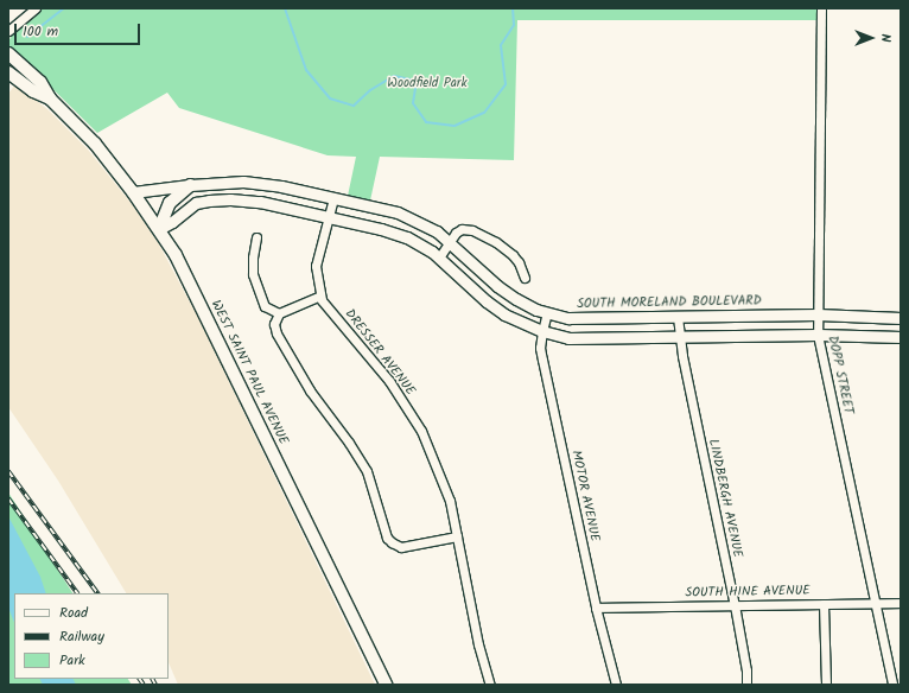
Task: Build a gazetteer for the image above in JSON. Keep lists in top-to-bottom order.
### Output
{
  "streets": {
    "main road": ["WEST SAINT PAUL AVENUE"],
    "street": [
      "SOUTH MORELAND BOULEVARD",
      "DRESSER AVENUE",
      "DOPP STREET",
      "MOTOR AVENUE",
      "LINDBERGH AVENUE",
      "SOUTH HINE AVENUE"
    ]
  },
  "crossings": [
    ["SOUTH MORELAND BOULEVARD", "DRESSER AVENUE"],
    ["SOUTH MORELAND BOULEVARD", "WEST SAINT PAUL AVENUE"],
    ["SOUTH MORELAND BOULEVARD", "DOPP STREET"],
    ["SOUTH MORELAND BOULEVARD", "MOTOR AVENUE"],
    ["SOUTH MORELAND BOULEVARD", "LINDBERGH AVENUE"],
    ["DOPP STREET", "SOUTH HINE AVENUE"],
    ["MOTOR AVENUE", "SOUTH HINE AVENUE"],
    ["LINDBERGH AVENUE", "SOUTH HINE AVENUE"]
  ],
  "parks": ["Woodfield Park"],
  "legend": ["Road", "Railway", "Park"],
  "scale_bar": "100 m",
  "north": "right"
}
